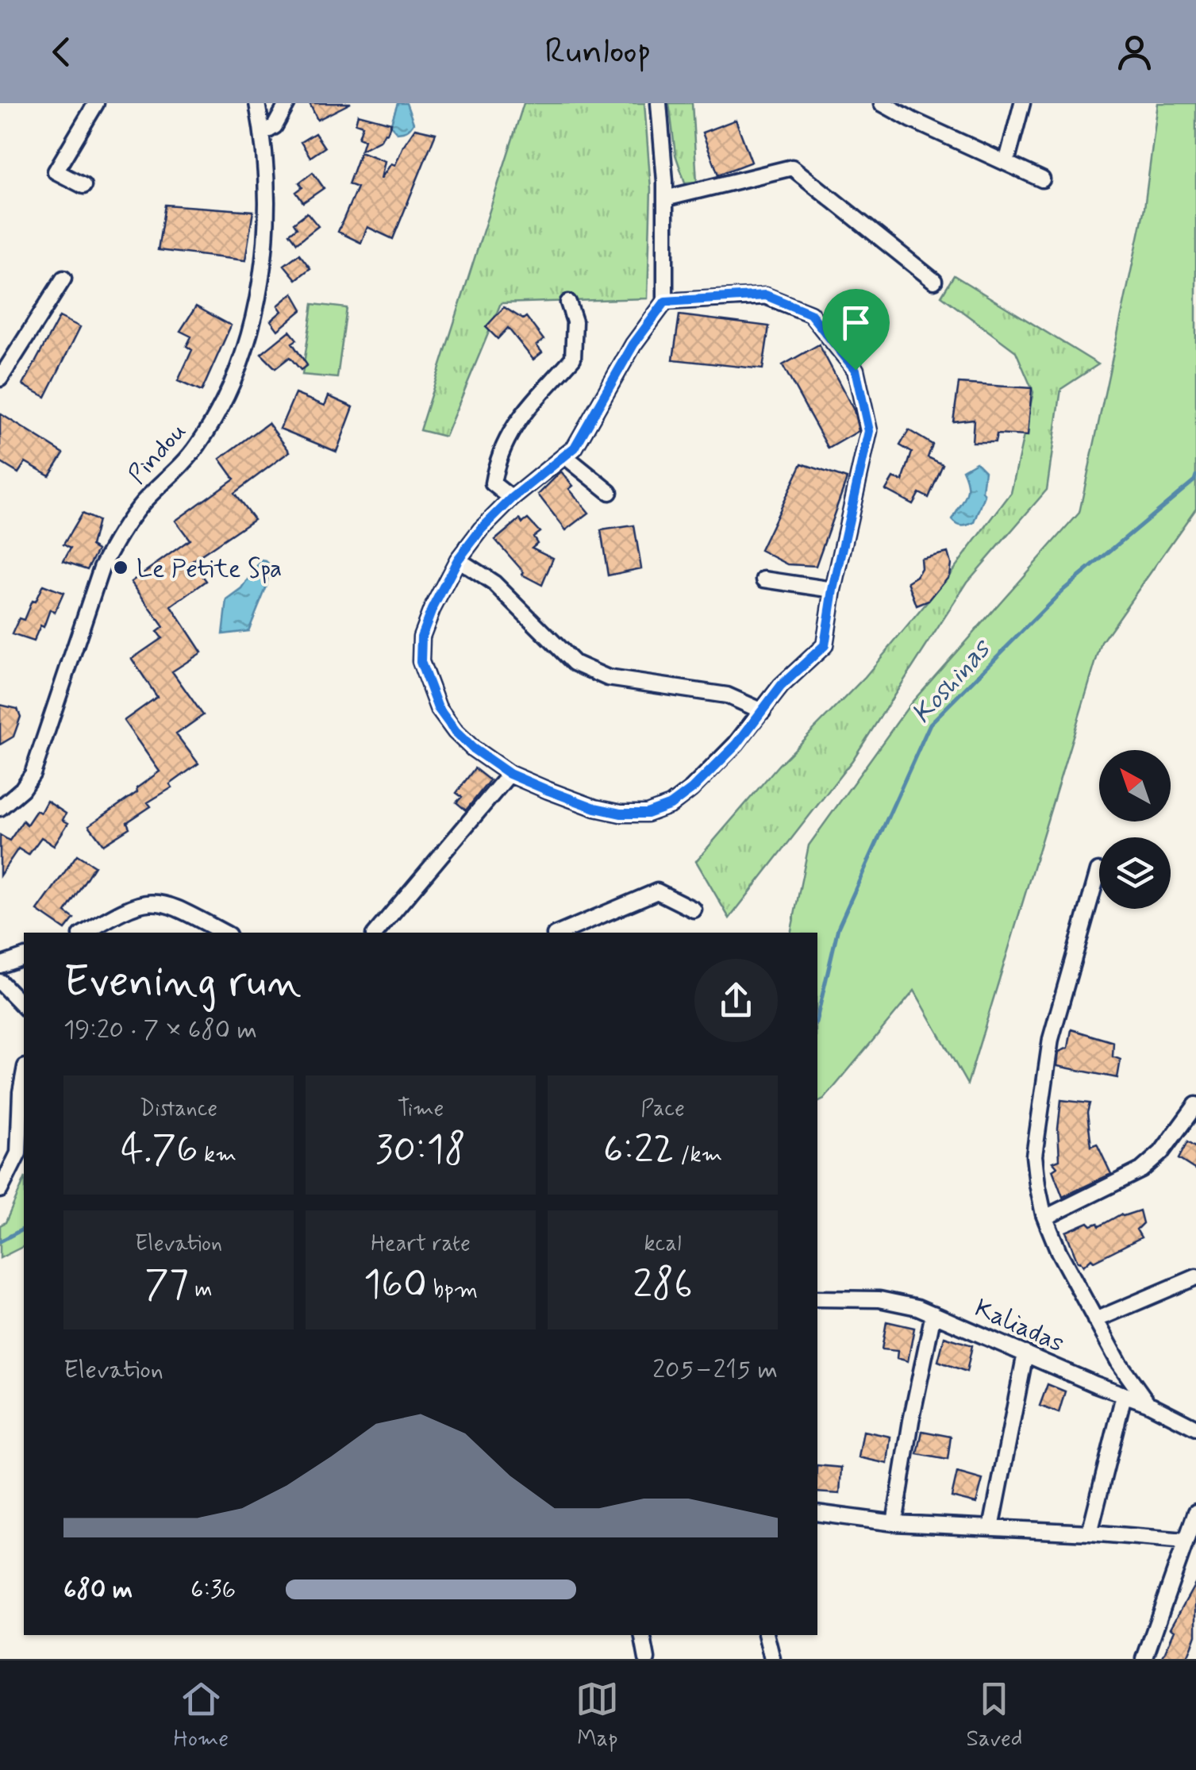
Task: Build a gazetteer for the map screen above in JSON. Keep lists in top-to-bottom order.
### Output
{
  "streets": {
    "street": ["Pindou", "Kaliadas"]
  },
  "water": ["Koshinas"],
  "places": ["Le Petite Spa"],
  "north": "top left",
  "page": {
    "header": "Runloop",
    "heading": ["Evening run", "19:20 · 7 × 680 m"],
    "stats": [
      ["Distance", "4.76 km"],
      ["Time", "30:18"],
      ["Pace", "6:22 /km"],
      ["Elevation", "77 m"],
      ["Heart rate", "160 bpm"],
      ["kcal", "286"]
    ],
    "chart": ["Elevation", "205–215 m"],
    "list": [
      {
        "name": "680 m",
        "note": "6:36"
      }
    ],
    "tabs": ["Home", "Map", "Saved"]
  }
}
